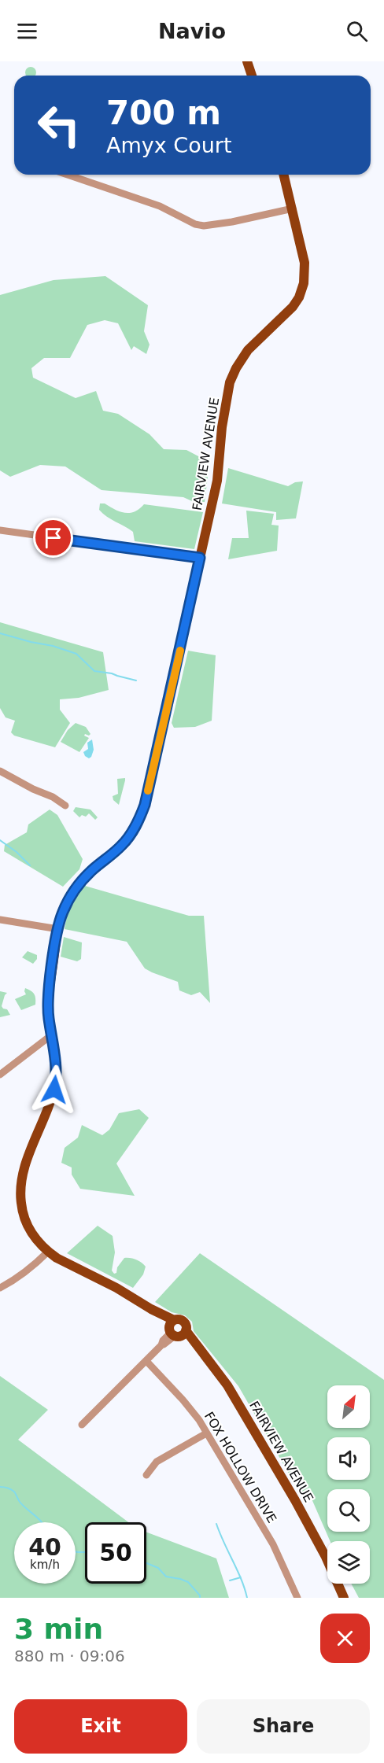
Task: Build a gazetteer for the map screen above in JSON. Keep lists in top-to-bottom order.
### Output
{
  "streets": {
    "main road": ["FAIRVIEW AVENUE"],
    "street": ["FOX HOLLOW DRIVE"]
  },
  "north": "top right",
  "page": {
    "header": "Navio",
    "turn": ["700 m", "Amyx Court"],
    "speed": "40 km/h",
    "limit": "50",
    "heading": ["3 min", "880 m · 09:06"],
    "buttons": ["Exit", "Share"]
  }
}
